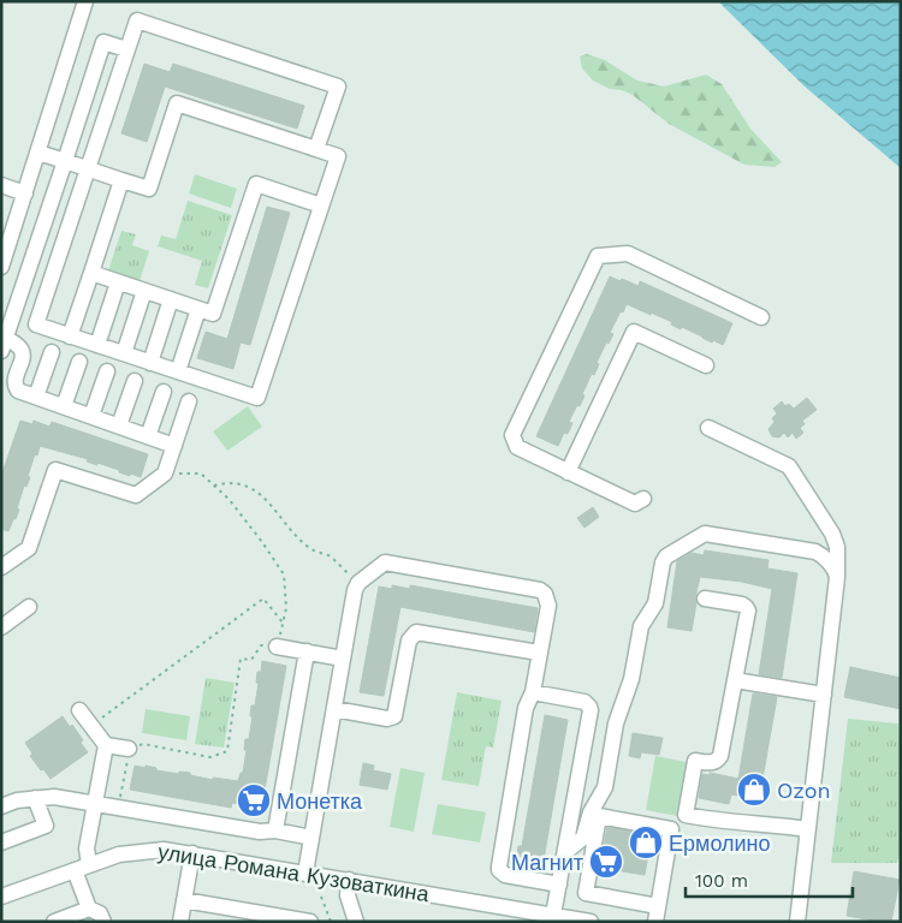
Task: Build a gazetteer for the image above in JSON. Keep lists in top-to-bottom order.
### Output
{
  "streets": {
    "street": ["улица Романа Кузоваткина"]
  },
  "places": {
    "shop": ["Ozon", "Ермолино"],
    "supermarket": ["Монетка", "Магнит"]
  },
  "scale_bar": "100 m"
}
